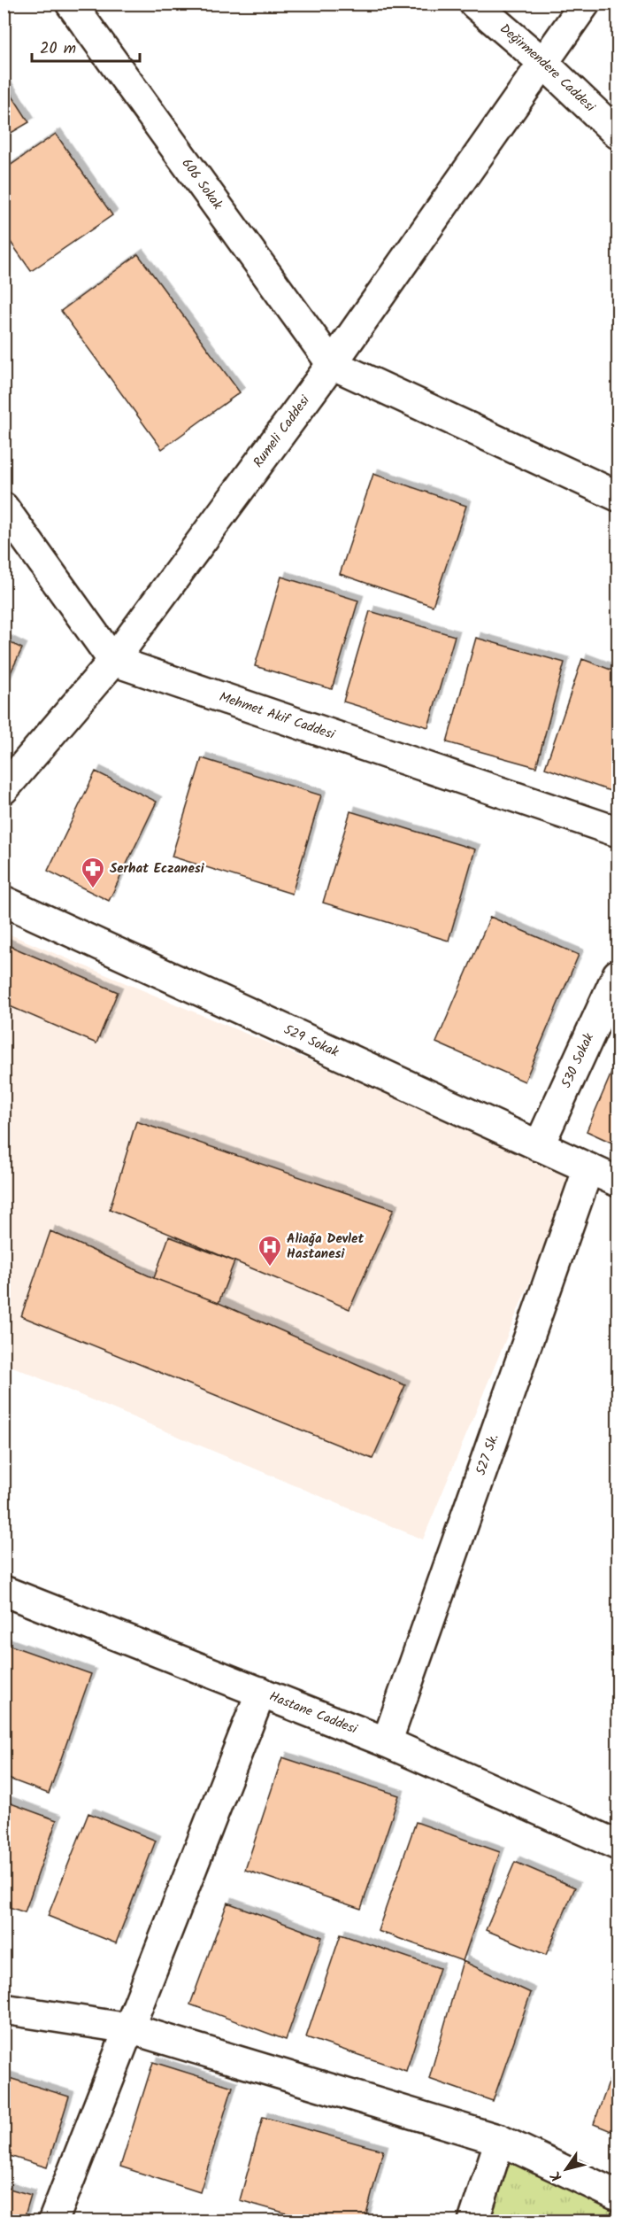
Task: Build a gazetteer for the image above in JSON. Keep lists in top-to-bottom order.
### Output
{
  "streets": {
    "street": [
      "Değirmendere Caddesi",
      "606 Sokak",
      "Rumeli Caddesi",
      "Mehmet Akif Caddesi",
      "529 Sokak",
      "530 Sokak",
      "527 Sk.",
      "Hastane Caddesi"
    ]
  },
  "crossings": [
    ["Değirmendere Caddesi", "Rumeli Caddesi"],
    ["606 Sokak", "Rumeli Caddesi"],
    ["Rumeli Caddesi", "Mehmet Akif Caddesi"],
    ["529 Sokak", "530 Sokak"],
    ["529 Sokak", "527 Sk."],
    ["527 Sk.", "Hastane Caddesi"]
  ],
  "places": {
    "pharmacy": ["Serhat Eczanesi"],
    "hospital": ["Aliağa Devlet Hastanesi"]
  },
  "scale_bar": "20 m",
  "north": "bottom left"
}
